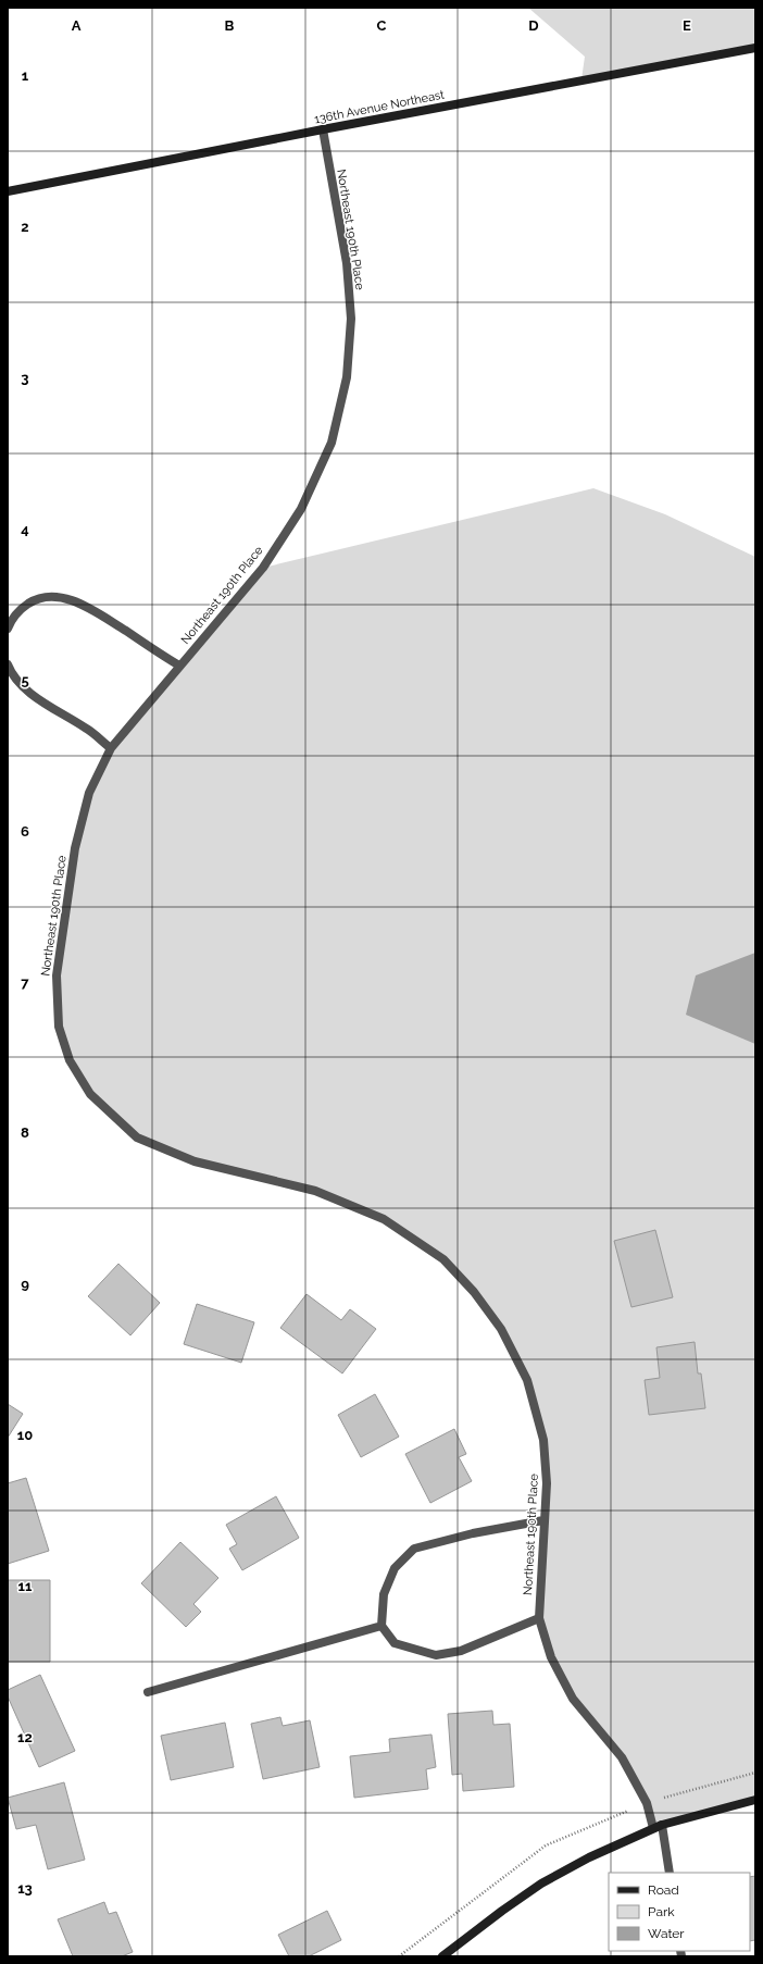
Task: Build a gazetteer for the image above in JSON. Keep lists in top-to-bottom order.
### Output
{
  "streets": {
    "street": ["136th Avenue Northeast", "Northeast 190th Place"]
  },
  "crossings": [
    ["136th Avenue Northeast", "Northeast 190th Place"]
  ],
  "legend": ["Road", "Park", "Water"],
  "grid": {
    "columns": [
      "A",
      "B",
      "C",
      "D",
      "E"
    ],
    "rows": [
      "1",
      "2",
      "3",
      "4",
      "5",
      "6",
      "7",
      "8",
      "9",
      "10",
      "11",
      "12",
      "13"
    ]
  }
}
